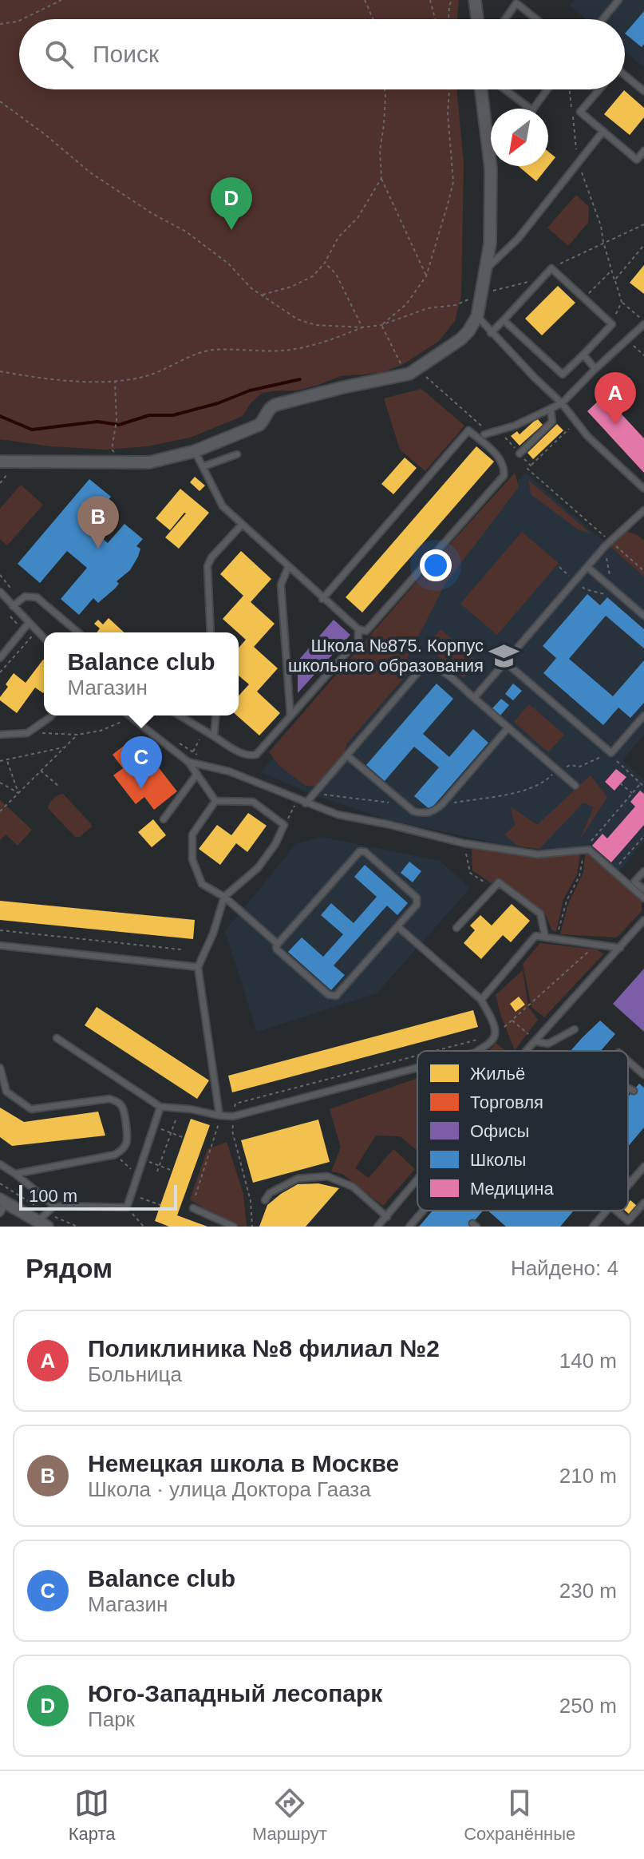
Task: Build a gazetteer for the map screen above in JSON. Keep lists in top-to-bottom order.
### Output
{
  "places": {
    "school or university": ["Школа №875. Корпус школьного образования"]
  },
  "legend": [
    "Жильё",
    "Торговля",
    "Офисы",
    "Школы",
    "Медицина"
  ],
  "scale_bar": "100 m",
  "north": "bottom left",
  "page": {
    "search": "Поиск",
    "pins": [
      "D",
      "A",
      "B",
      "C"
    ],
    "popup": ["Balance club", "Магазин"],
    "scale": "100 m",
    "heading": ["Рядом", "Найдено: 4"],
    "list": [
      {
        "mark": "A",
        "name": "Поликлиника №8 филиал №2",
        "note": "Больница",
        "value": "140 m"
      },
      {
        "mark": "B",
        "name": "Немецкая школа в Москве",
        "note": "Школа · улица Доктора Гааза",
        "value": "210 m"
      },
      {
        "mark": "C",
        "name": "Balance club",
        "note": "Магазин",
        "value": "230 m"
      },
      {
        "mark": "D",
        "name": "Юго-Западный лесопарк",
        "note": "Парк",
        "value": "250 m"
      }
    ],
    "nav": ["Карта", "Маршрут", "Сохранённые"]
  }
}
